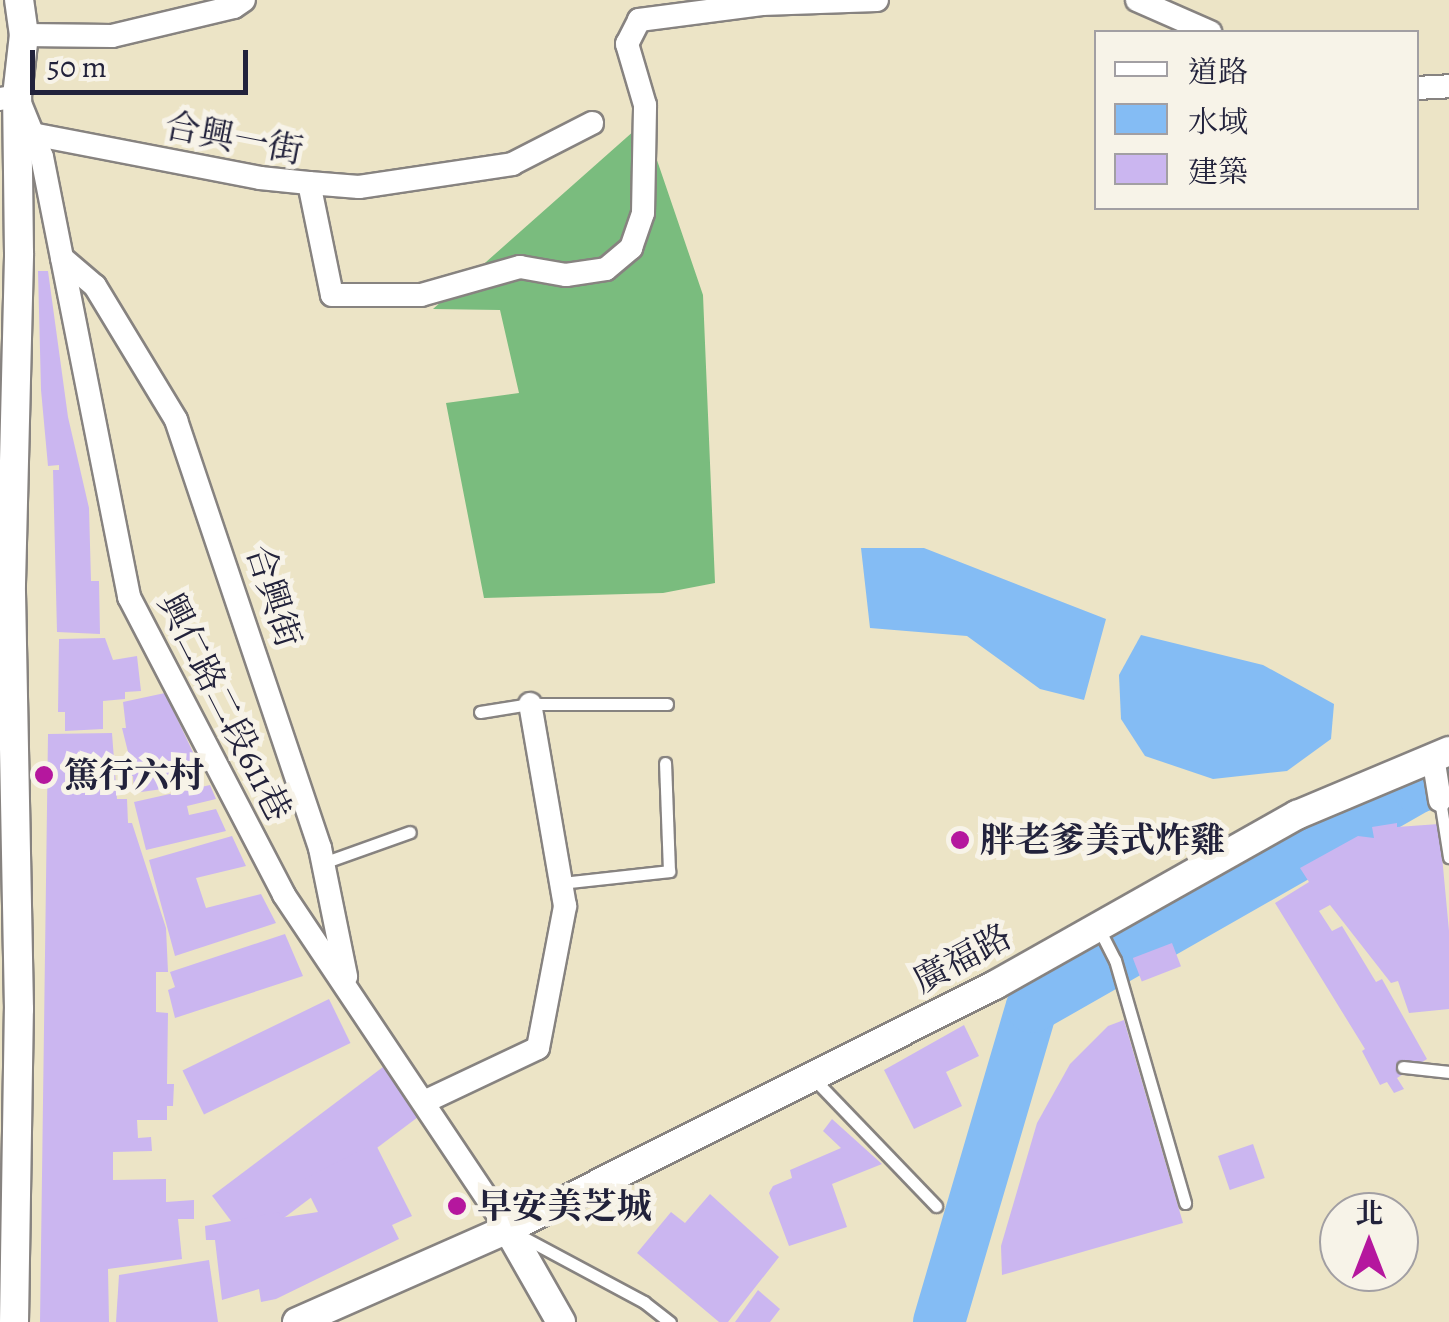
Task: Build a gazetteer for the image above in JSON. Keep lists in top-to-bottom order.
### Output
{
  "streets": {
    "street": [
      "合興一街",
      "合興街",
      "興仁路二段611巷",
      "廣福路"
    ]
  },
  "crossings": [
    ["合興一街", "興仁路二段611巷"],
    ["合興街", "興仁路二段611巷"],
    ["興仁路二段611巷", "廣福路"]
  ],
  "places": ["篤行六村", "胖老爹美式炸雞", "早安美芝城"],
  "legend": ["道路", "水域", "建築"],
  "scale_bar": "50 m",
  "north": "top"
}
